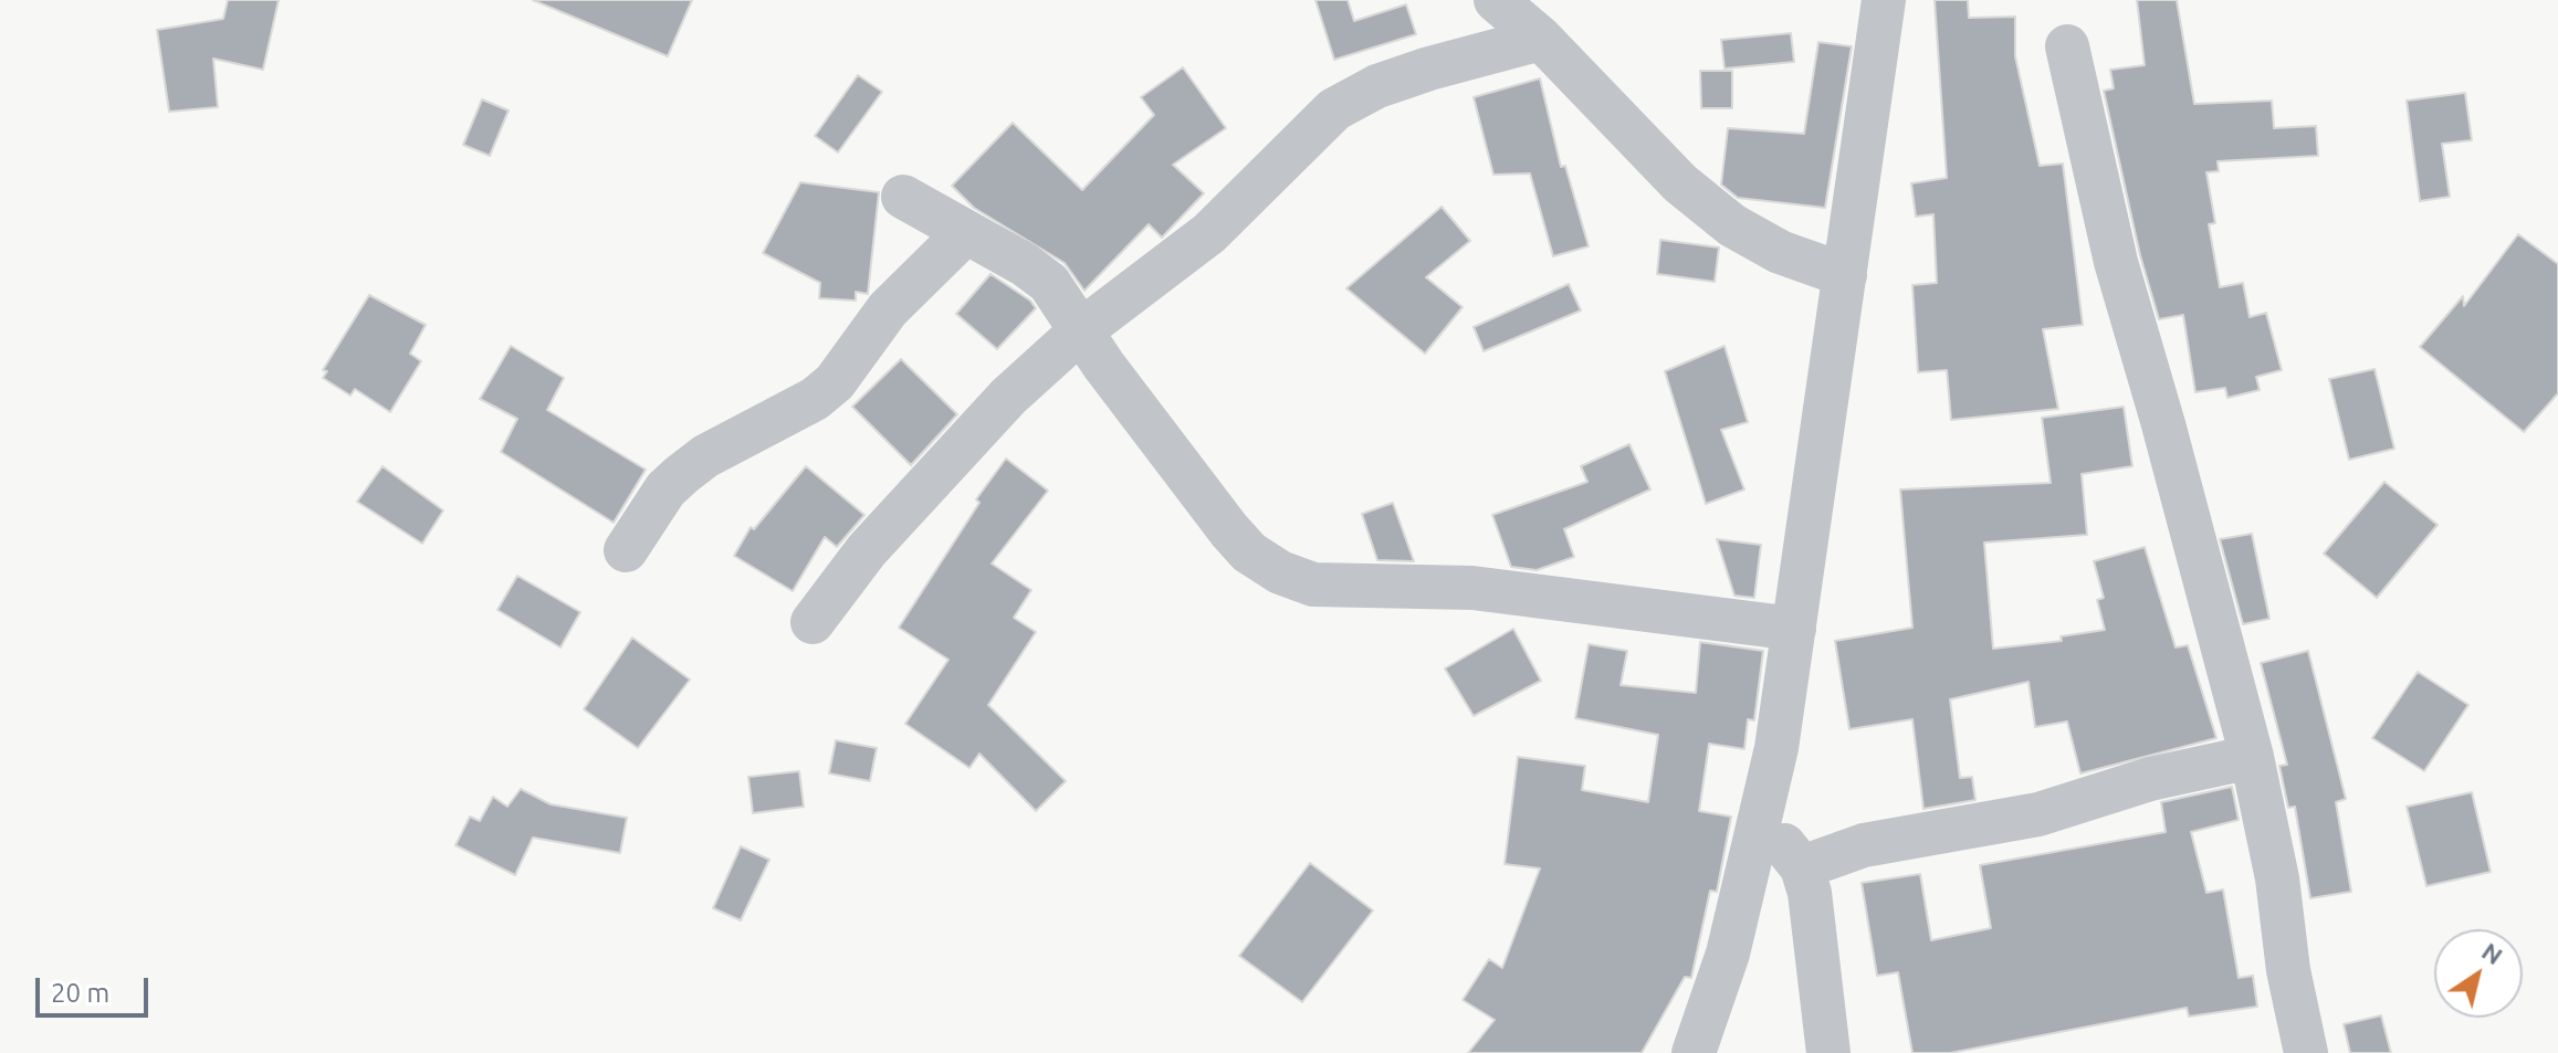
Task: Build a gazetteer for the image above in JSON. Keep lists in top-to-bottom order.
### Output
{
  "scale_bar": "20 m",
  "north": "top right"
}
